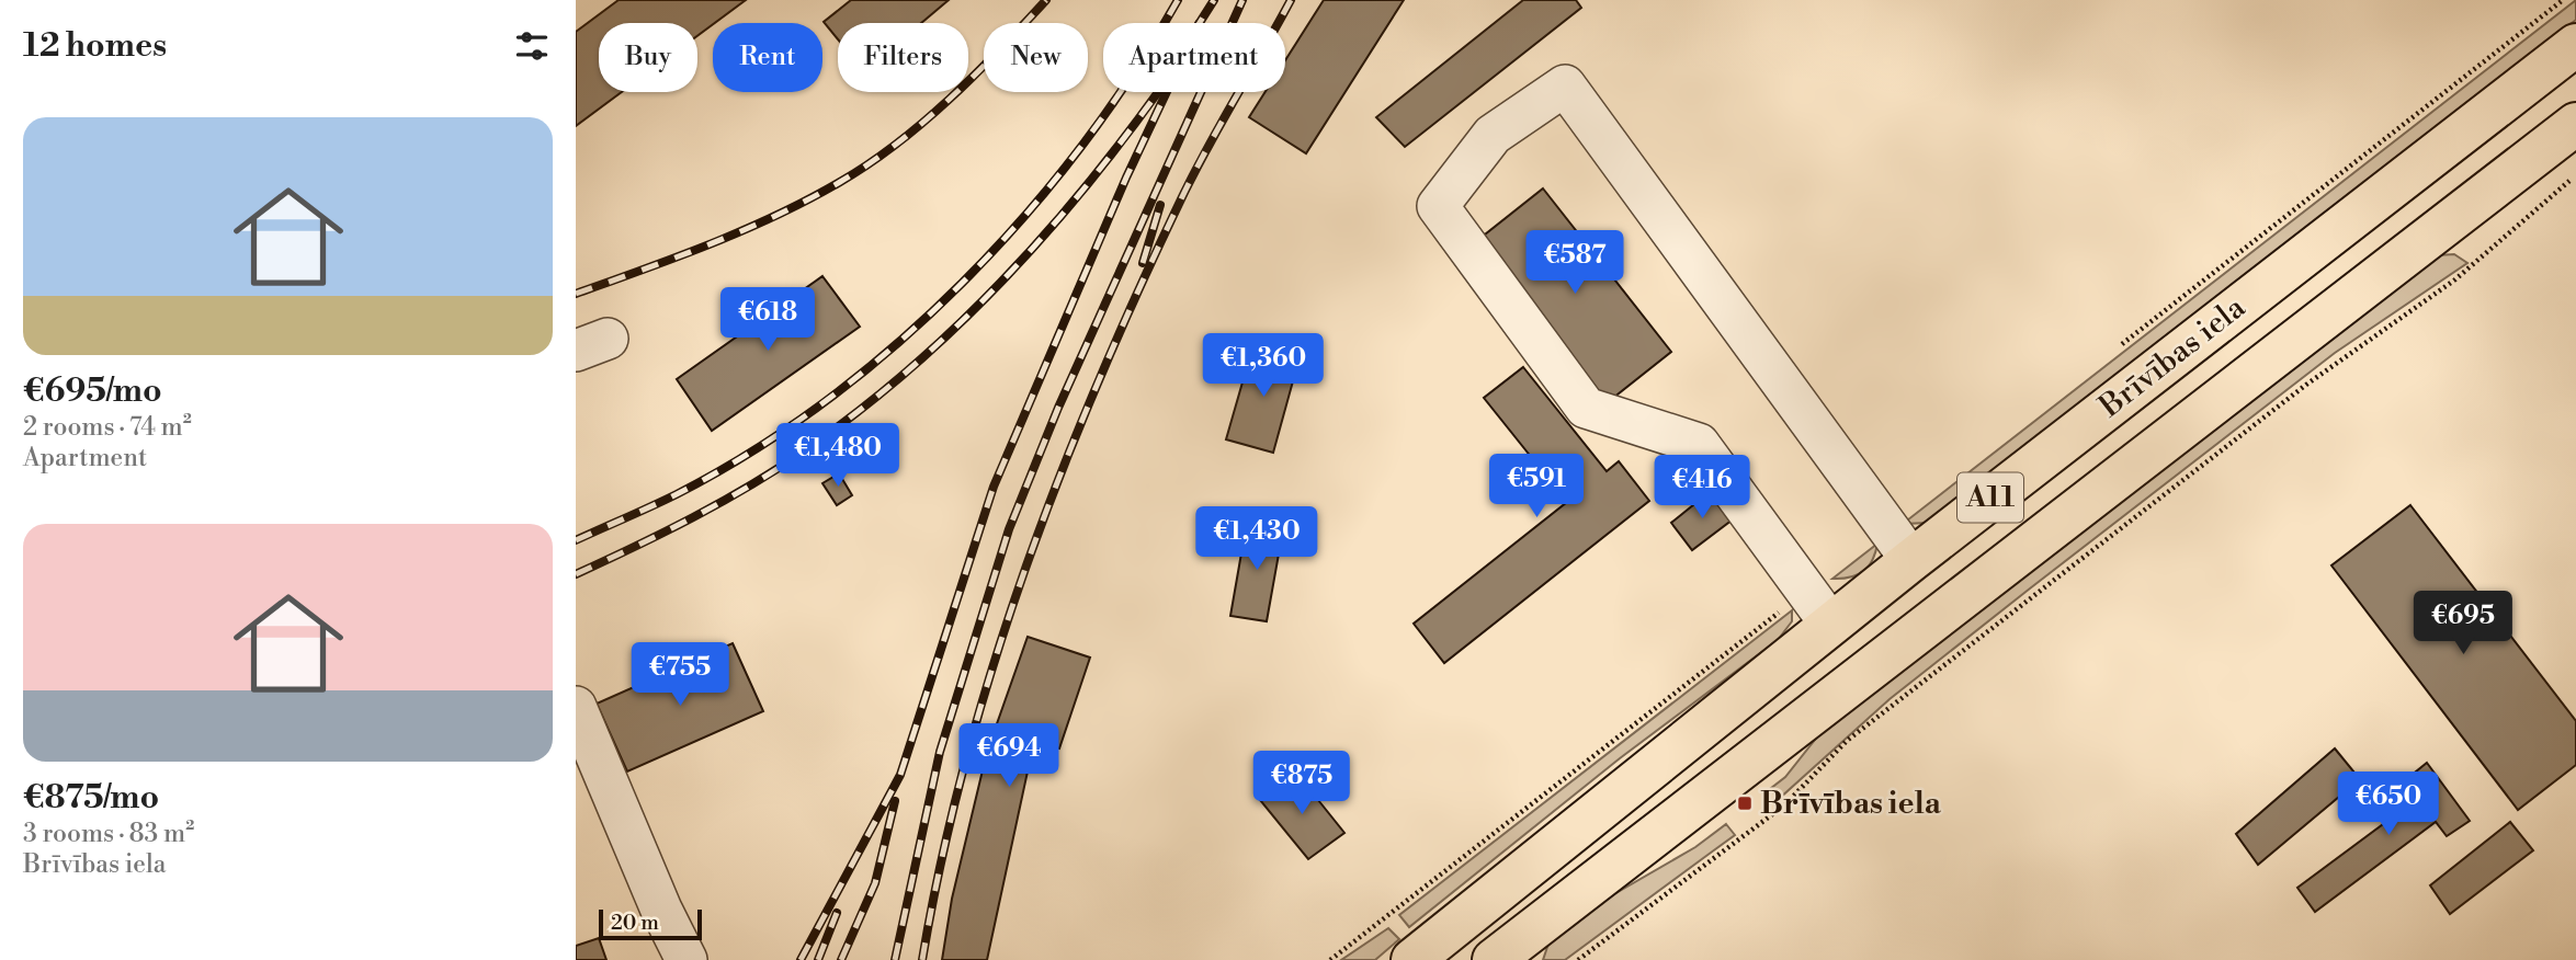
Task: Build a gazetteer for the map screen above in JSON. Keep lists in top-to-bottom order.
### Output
{
  "streets": {
    "highway": ["Brīvības iela", "A11"]
  },
  "places": {
    "transit": ["Brīvības iela"]
  },
  "scale_bar": "20 m",
  "page": {
    "heading": "12 homes",
    "chip": [
      "Buy",
      "Rent",
      "Filters",
      "New",
      "Apartment"
    ],
    "list": [
      {
        "name": "€695/mo",
        "note": "2 rooms · 74 m² · Apartment"
      },
      {
        "name": "€875/mo",
        "note": "3 rooms · 83 m² · Brīvības iela"
      }
    ],
    "price": [
      "€587",
      "€618",
      "€1,360",
      "€1,480",
      "€591",
      "€416",
      "€1,430",
      "€695",
      "€755",
      "€694",
      "€875",
      "€650"
    ],
    "scale": "20 m"
  }
}
